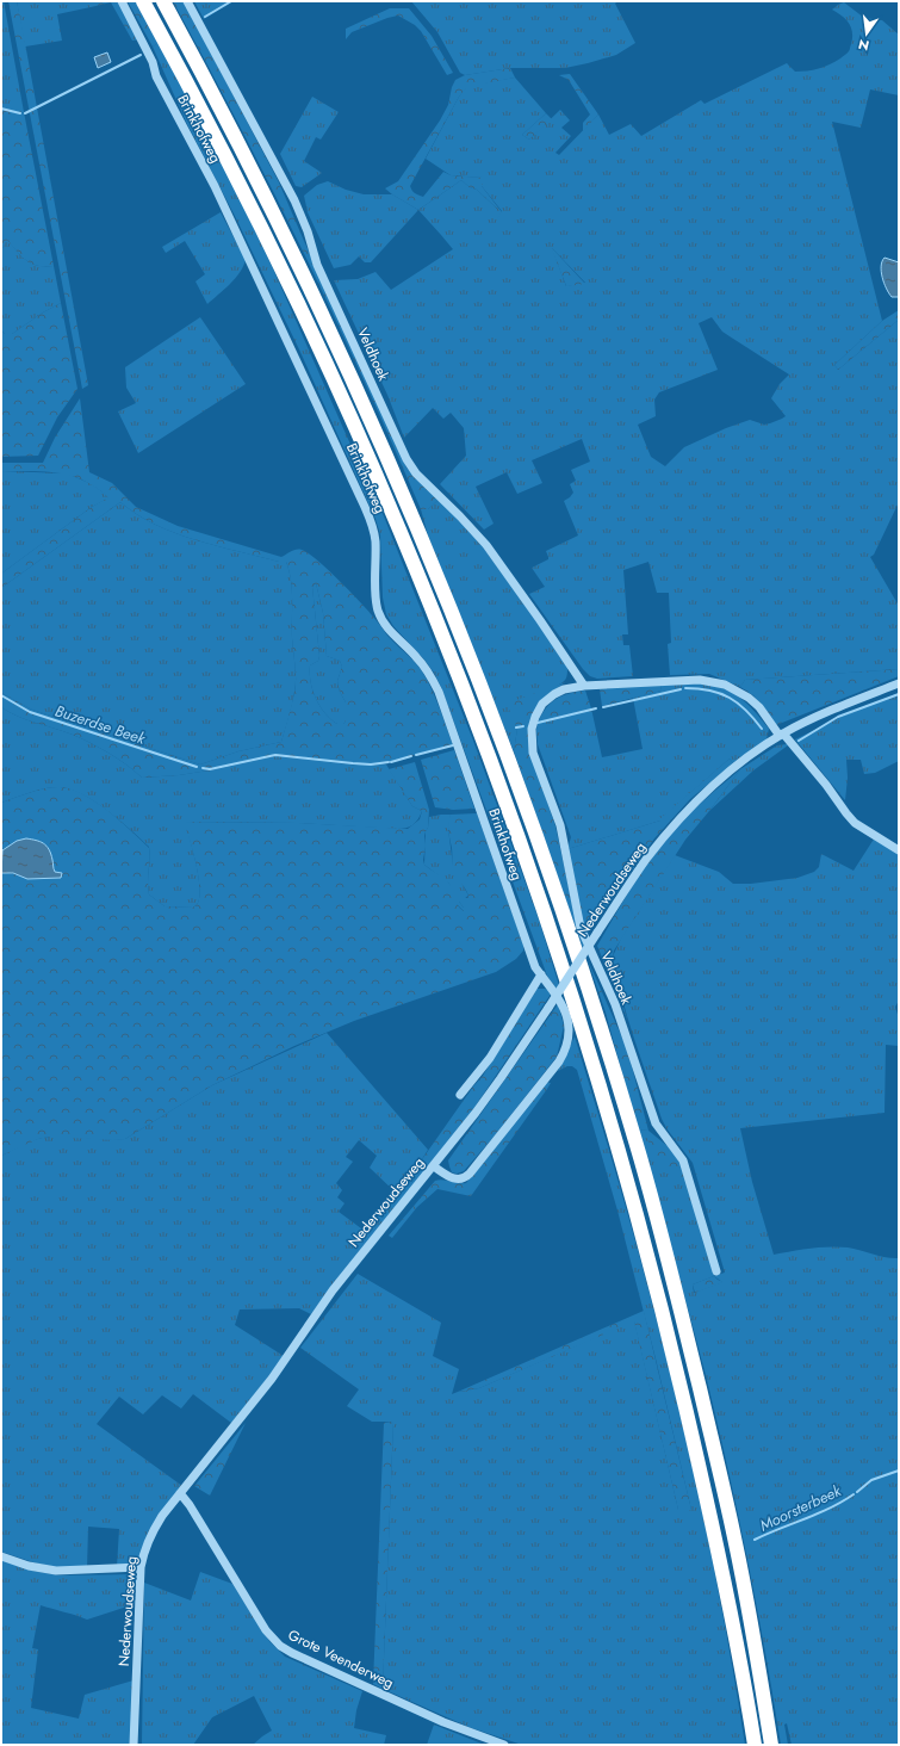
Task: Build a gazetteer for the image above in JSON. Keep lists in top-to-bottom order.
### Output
{
  "streets": {
    "street": [
      "Brinkhofweg",
      "Veldhoek",
      "Nederwoudseweg",
      "Grote Veenderweg"
    ]
  },
  "crossings": [
    ["Brinkhofweg", "Nederwoudseweg"],
    ["Veldhoek", "Nederwoudseweg"],
    ["Nederwoudseweg", "Grote Veenderweg"]
  ],
  "water": ["Buzerdse Beek", "Moorsterbeek"],
  "north": "bottom"
}
